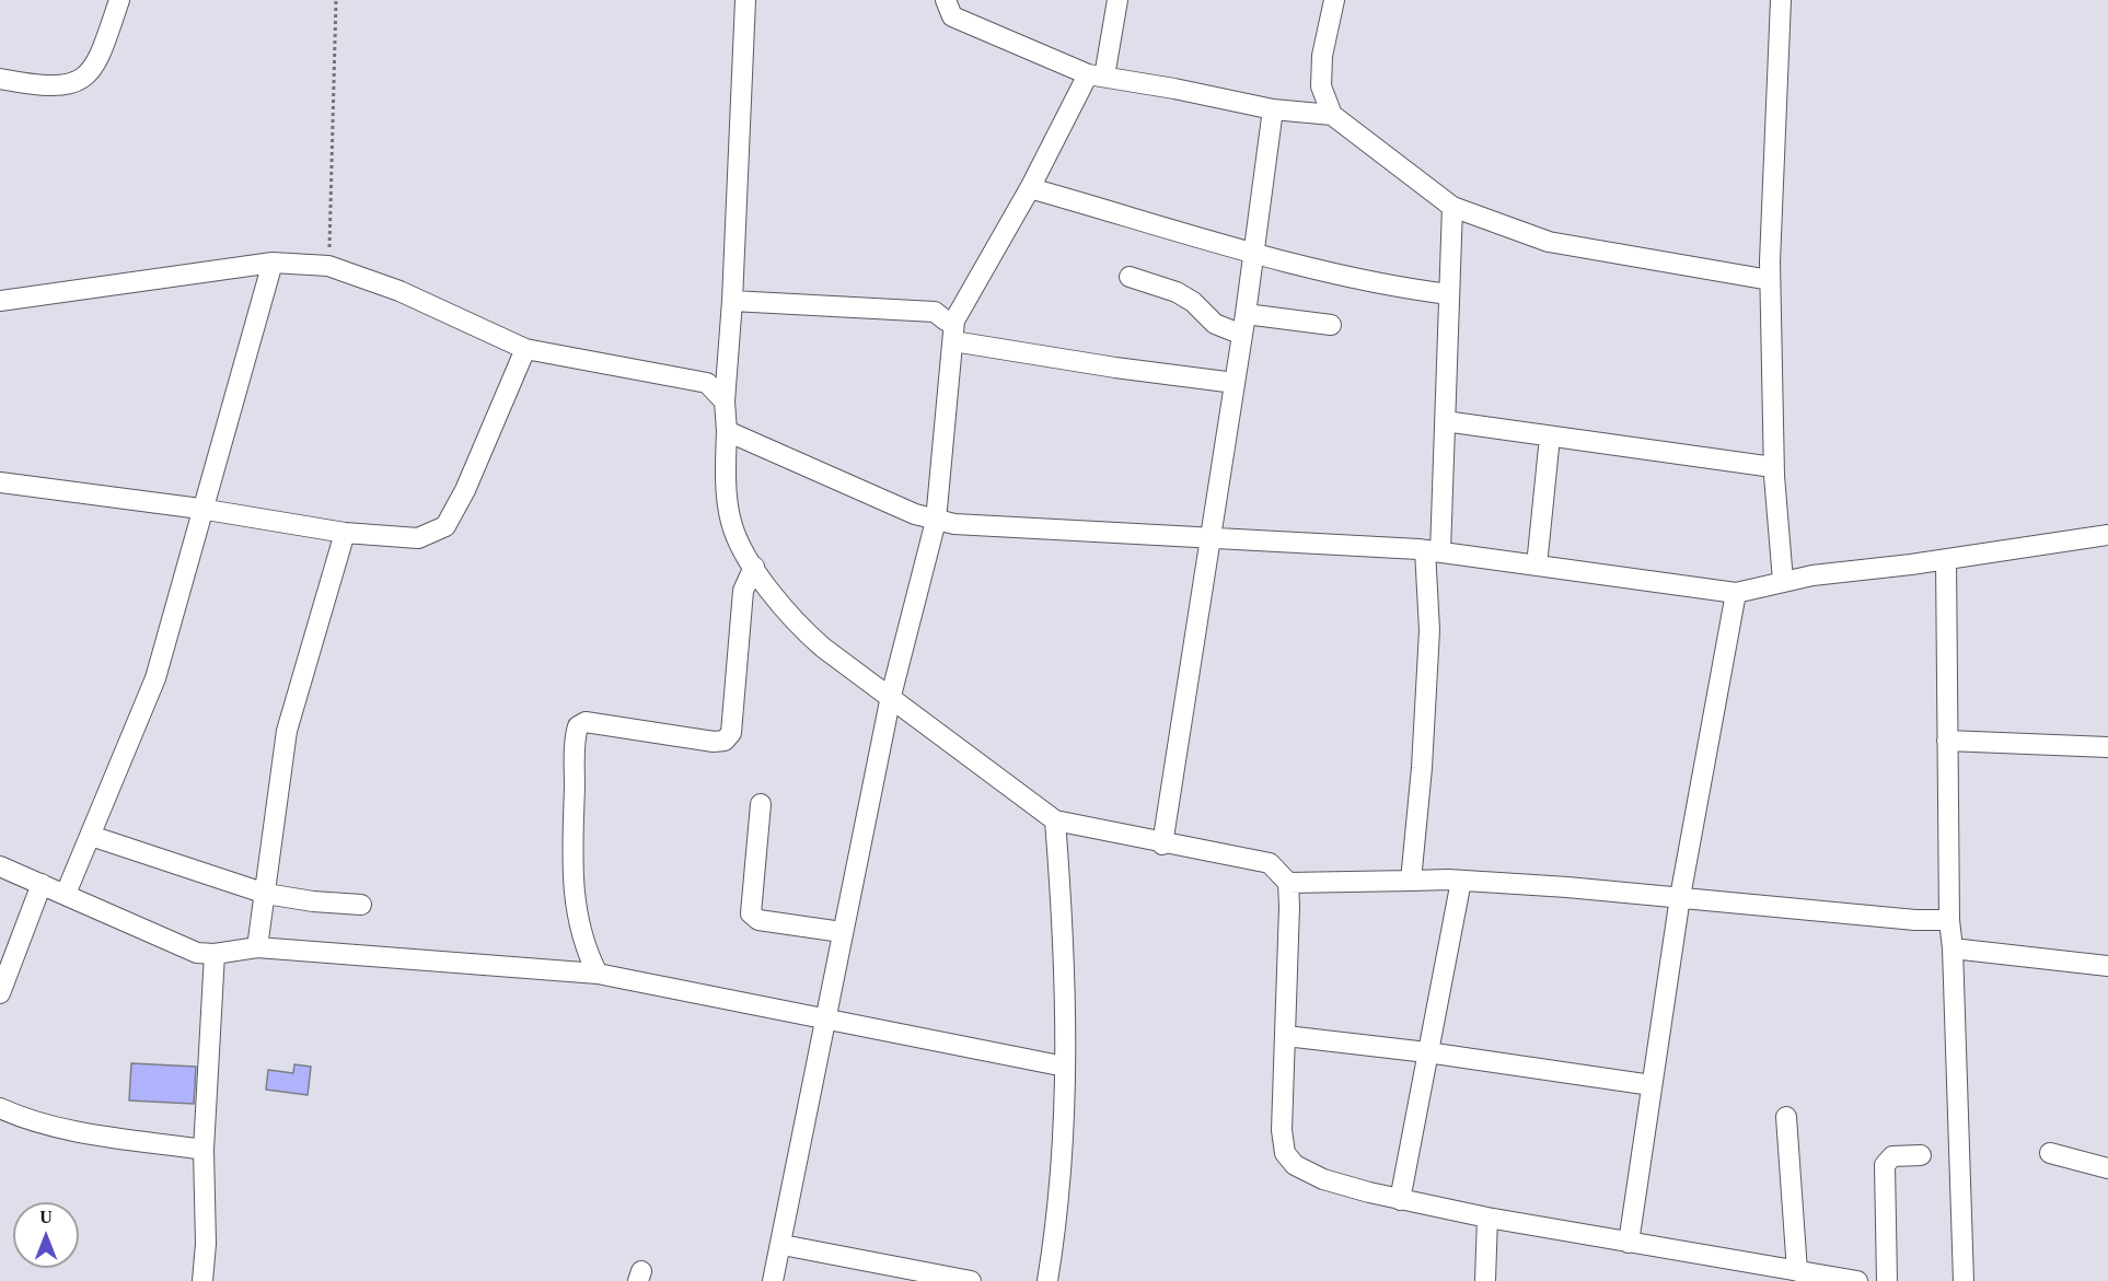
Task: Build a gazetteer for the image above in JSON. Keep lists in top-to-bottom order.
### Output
{
  "north": "top"
}
